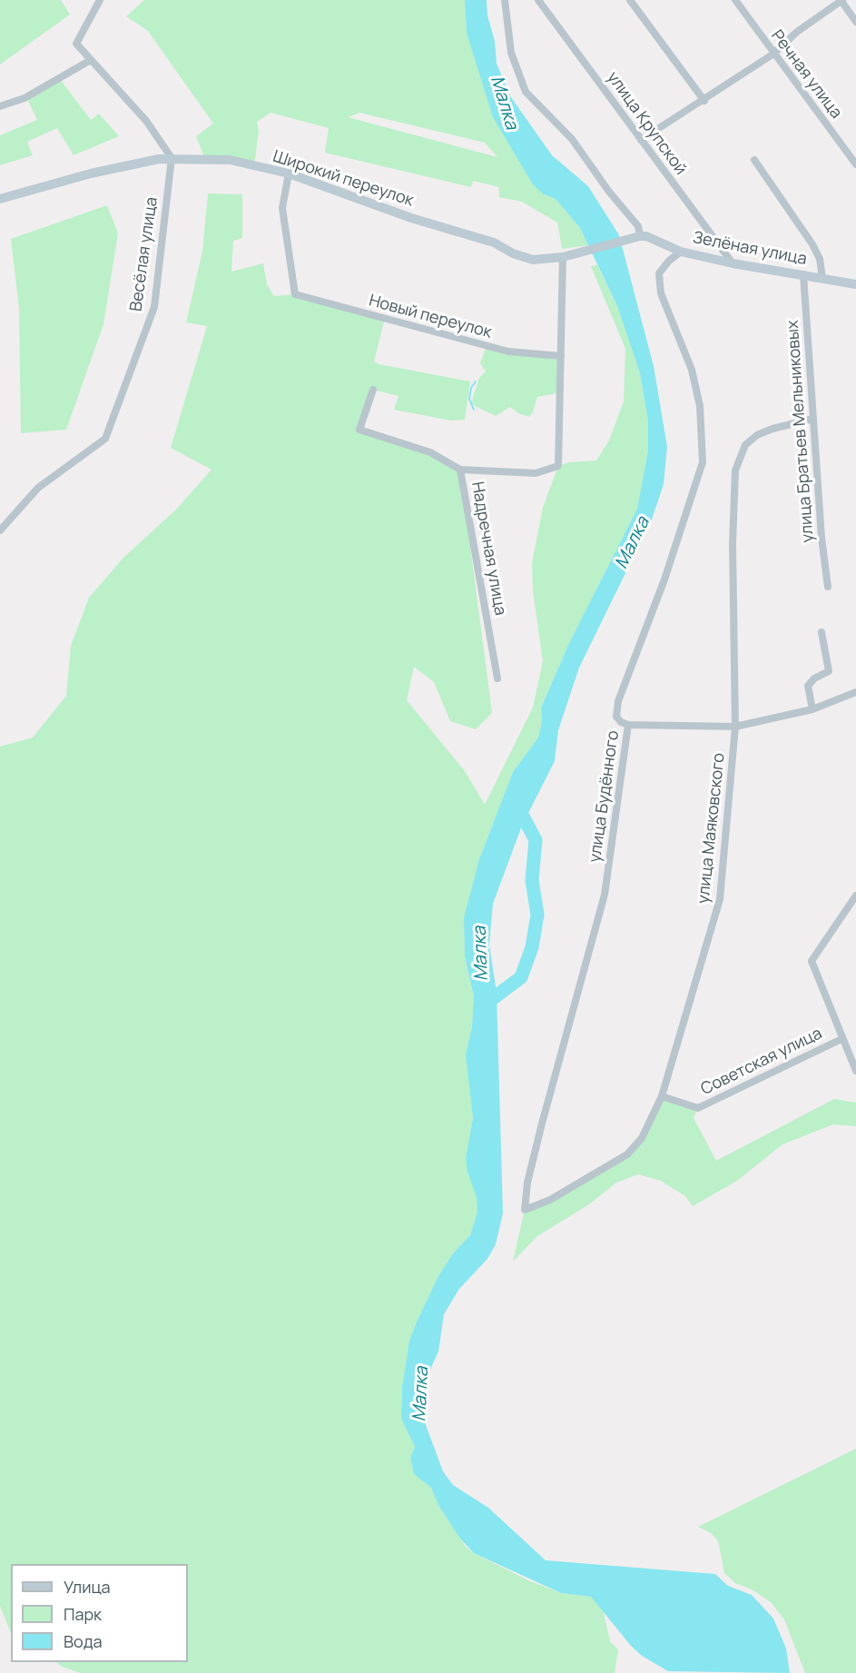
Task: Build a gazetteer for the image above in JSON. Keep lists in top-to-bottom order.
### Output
{
  "streets": {
    "street": [
      "Речная улица",
      "улица Крупской",
      "Широкий переулок",
      "Зелёная улица",
      "Весёлая улица",
      "Новый переулок",
      "улица Братьев Мельниковых",
      "Надречная улица",
      "улица Будённого",
      "улица Маяковского",
      "Советская улица"
    ]
  },
  "crossings": [
    ["улица Крупской", "Зелёная улица"],
    ["Широкий переулок", "Зелёная улица"],
    ["Широкий переулок", "Весёлая улица"],
    ["Широкий переулок", "Новый переулок"],
    ["Широкий переулок", "Надречная улица"],
    ["Зелёная улица", "улица Братьев Мельниковых"],
    ["Зелёная улица", "улица Будённого"],
    ["Новый переулок", "Надречная улица"],
    ["улица Братьев Мельниковых", "улица Маяковского"],
    ["улица Будённого", "улица Маяковского"],
    ["улица Маяковского", "Советская улица"]
  ],
  "water": ["Малка"],
  "legend": ["Улица", "Парк", "Вода"]
}
